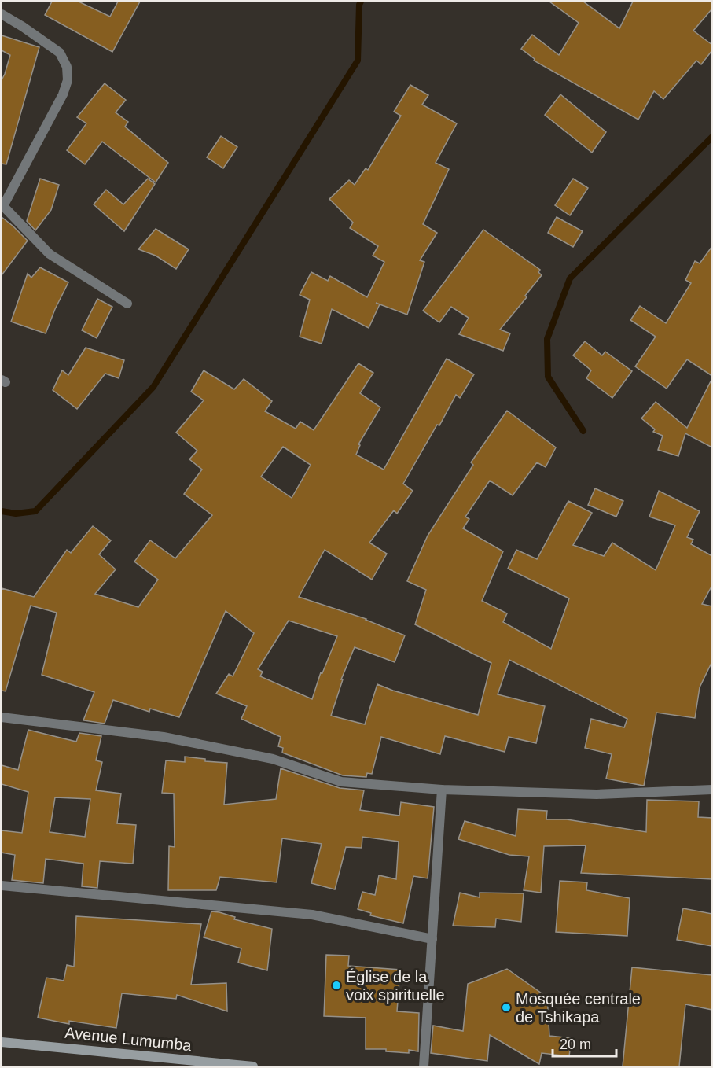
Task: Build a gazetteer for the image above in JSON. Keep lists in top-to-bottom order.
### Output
{
  "streets": {
    "main road": ["Avenue Lumumba"]
  },
  "places": ["Église de la voix spirituelle", "Mosquée centrale de Tshikapa"],
  "scale_bar": "20 m"
}
